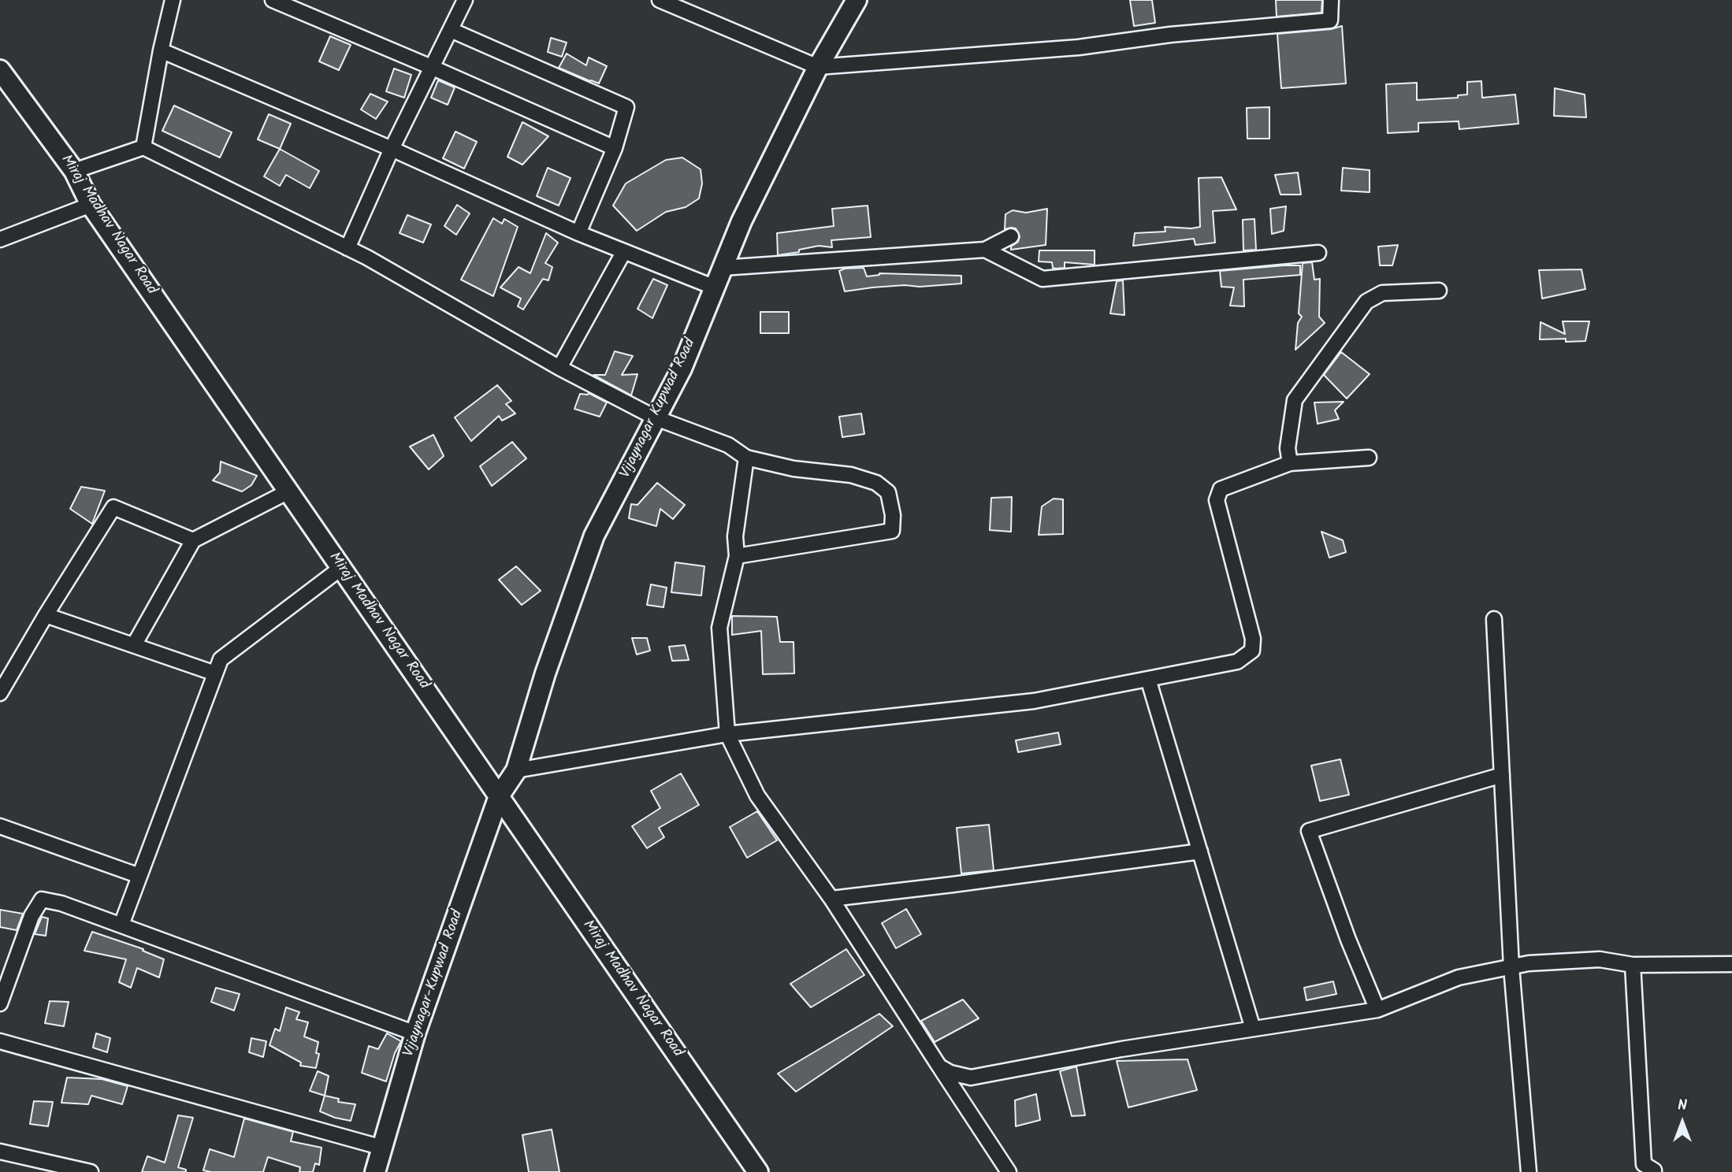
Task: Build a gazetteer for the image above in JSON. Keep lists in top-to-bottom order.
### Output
{
  "streets": {
    "street": ["Miraj Madhav Nagar Road", "Vijaynagar Kupwad Road", "Vijaynagar-Kupwad Road"]
  },
  "crossings": [
    ["Miraj Madhav Nagar Road", "Vijaynagar Kupwad Road"],
    ["Miraj Madhav Nagar Road", "Vijaynagar-Kupwad Road"],
    ["Vijaynagar Kupwad Road", "Vijaynagar-Kupwad Road"]
  ],
  "north": "top"
}
